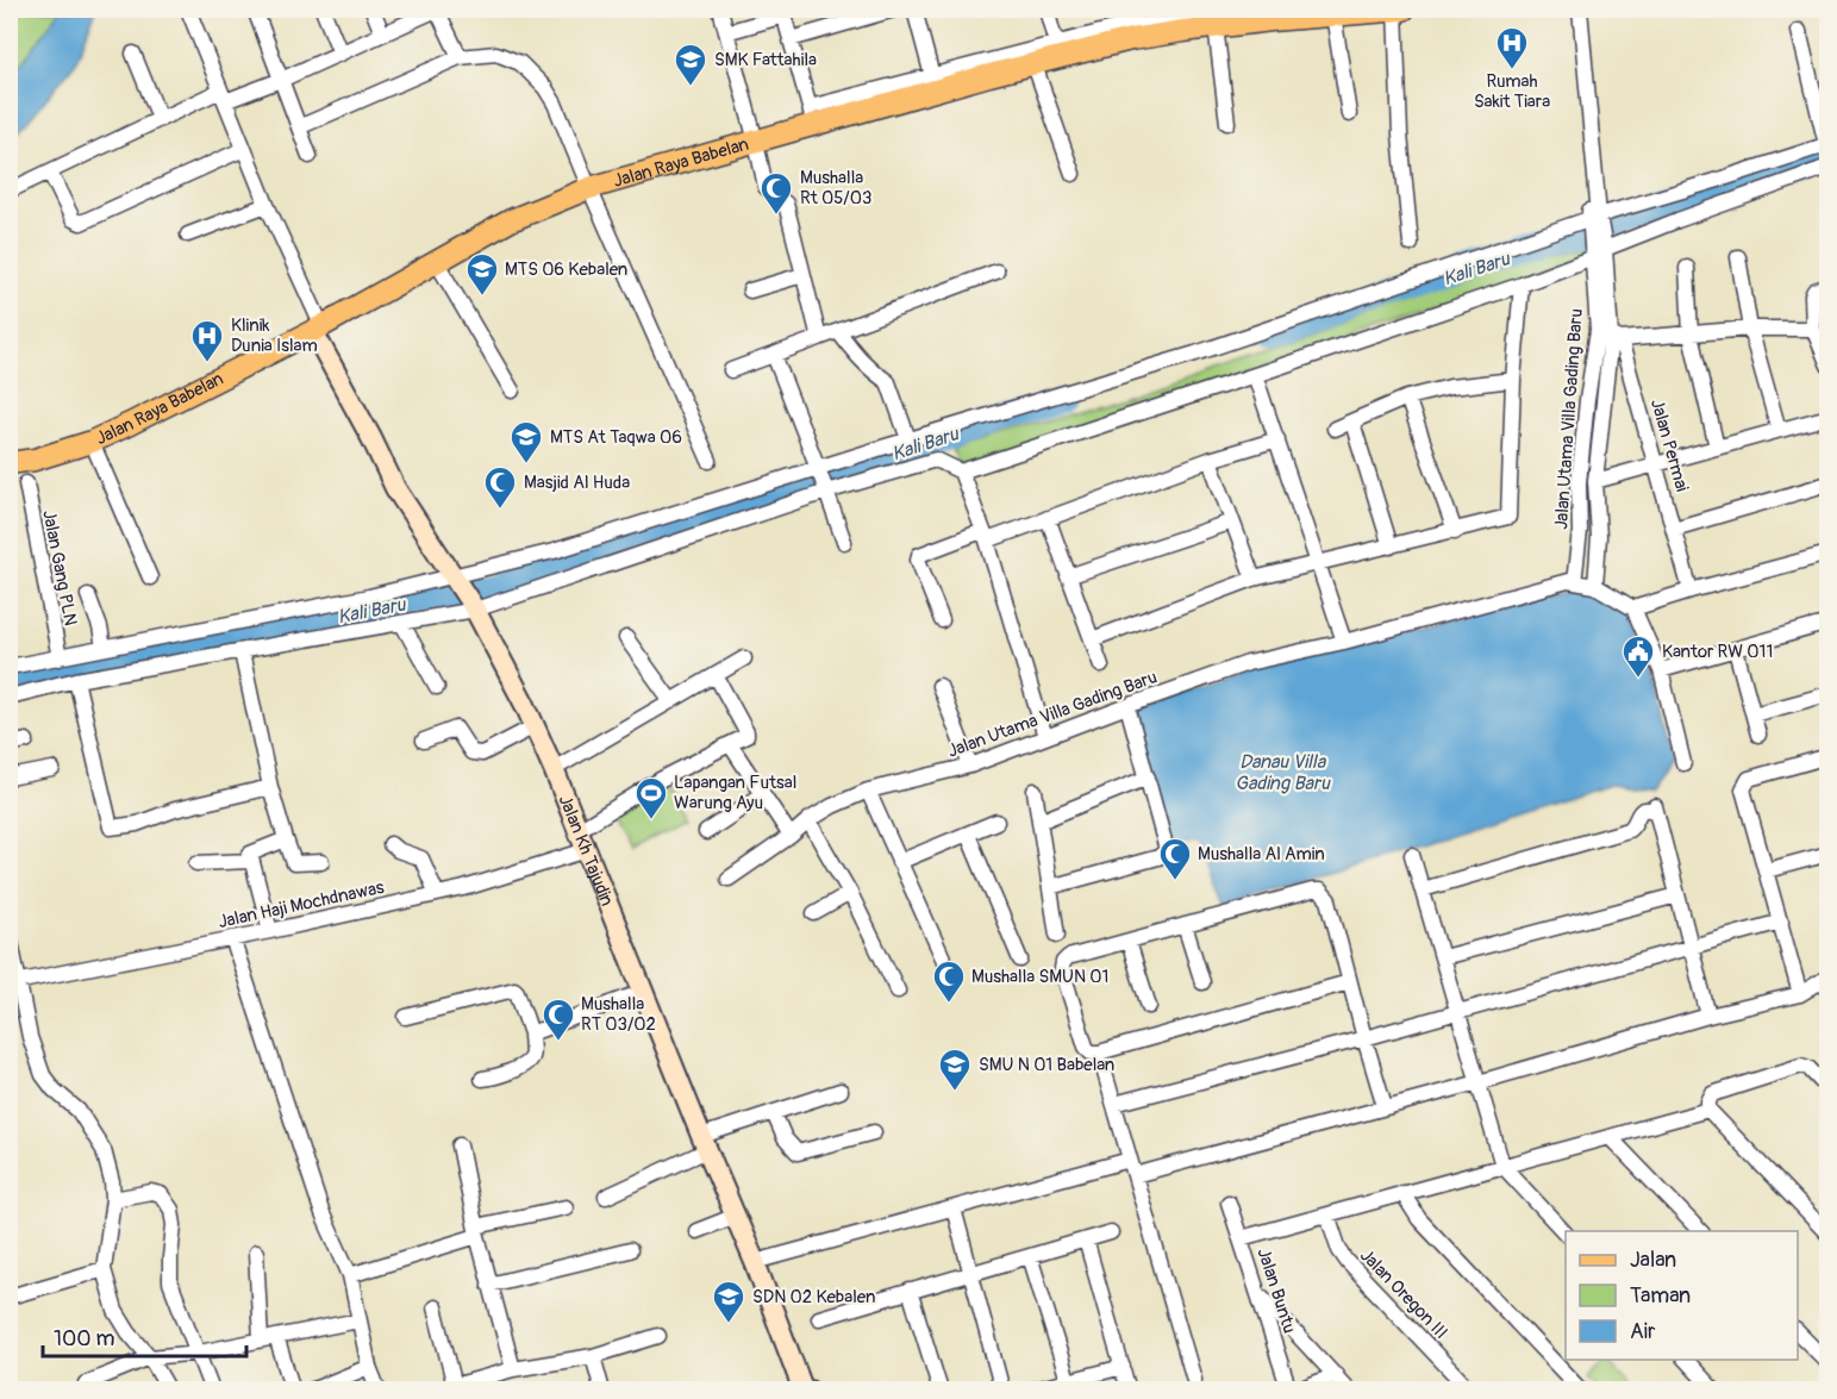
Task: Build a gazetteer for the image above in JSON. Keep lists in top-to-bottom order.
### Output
{
  "streets": {
    "main road": ["Jalan Raya Babelan"],
    "street": [
      "Jalan Utama Villa Gading Baru",
      "Jalan Permai",
      "Jalan Gang PLN",
      "Jalan Kh Tajudin",
      "Jalan Haji Mochdnawas",
      "Jalan Buntu",
      "Jalan Oregon III"
    ]
  },
  "crossings": [
    ["Jalan Raya Babelan", "Jalan Kh Tajudin"],
    ["Jalan Utama Villa Gading Baru", "Jalan Permai"],
    ["Jalan Kh Tajudin", "Jalan Haji Mochdnawas"]
  ],
  "water": ["Kali Baru", "Danau Villa Gading Baru"],
  "places": {
    "hospital": ["Rumah Sakit Tiara", "Klinik Dunia Islam"],
    "school or university": [
      "SMK Fattahila",
      "MTS 06 Kebalen",
      "MTS At Taqwa 06",
      "SMU N 01 Babelan",
      "SDN 02 Kebalen"
    ],
    "mosque": [
      "Mushalla Rt 05/03",
      "Masjid Al Huda",
      "Mushalla Al Amin",
      "Mushalla SMUN 01",
      "Mushalla RT 03/02"
    ],
    "public building": ["Kantor RW 011"],
    "sports": ["Lapangan Futsal Warung Ayu"]
  },
  "legend": ["Jalan", "Taman", "Air"],
  "scale_bar": "100 m"
}
